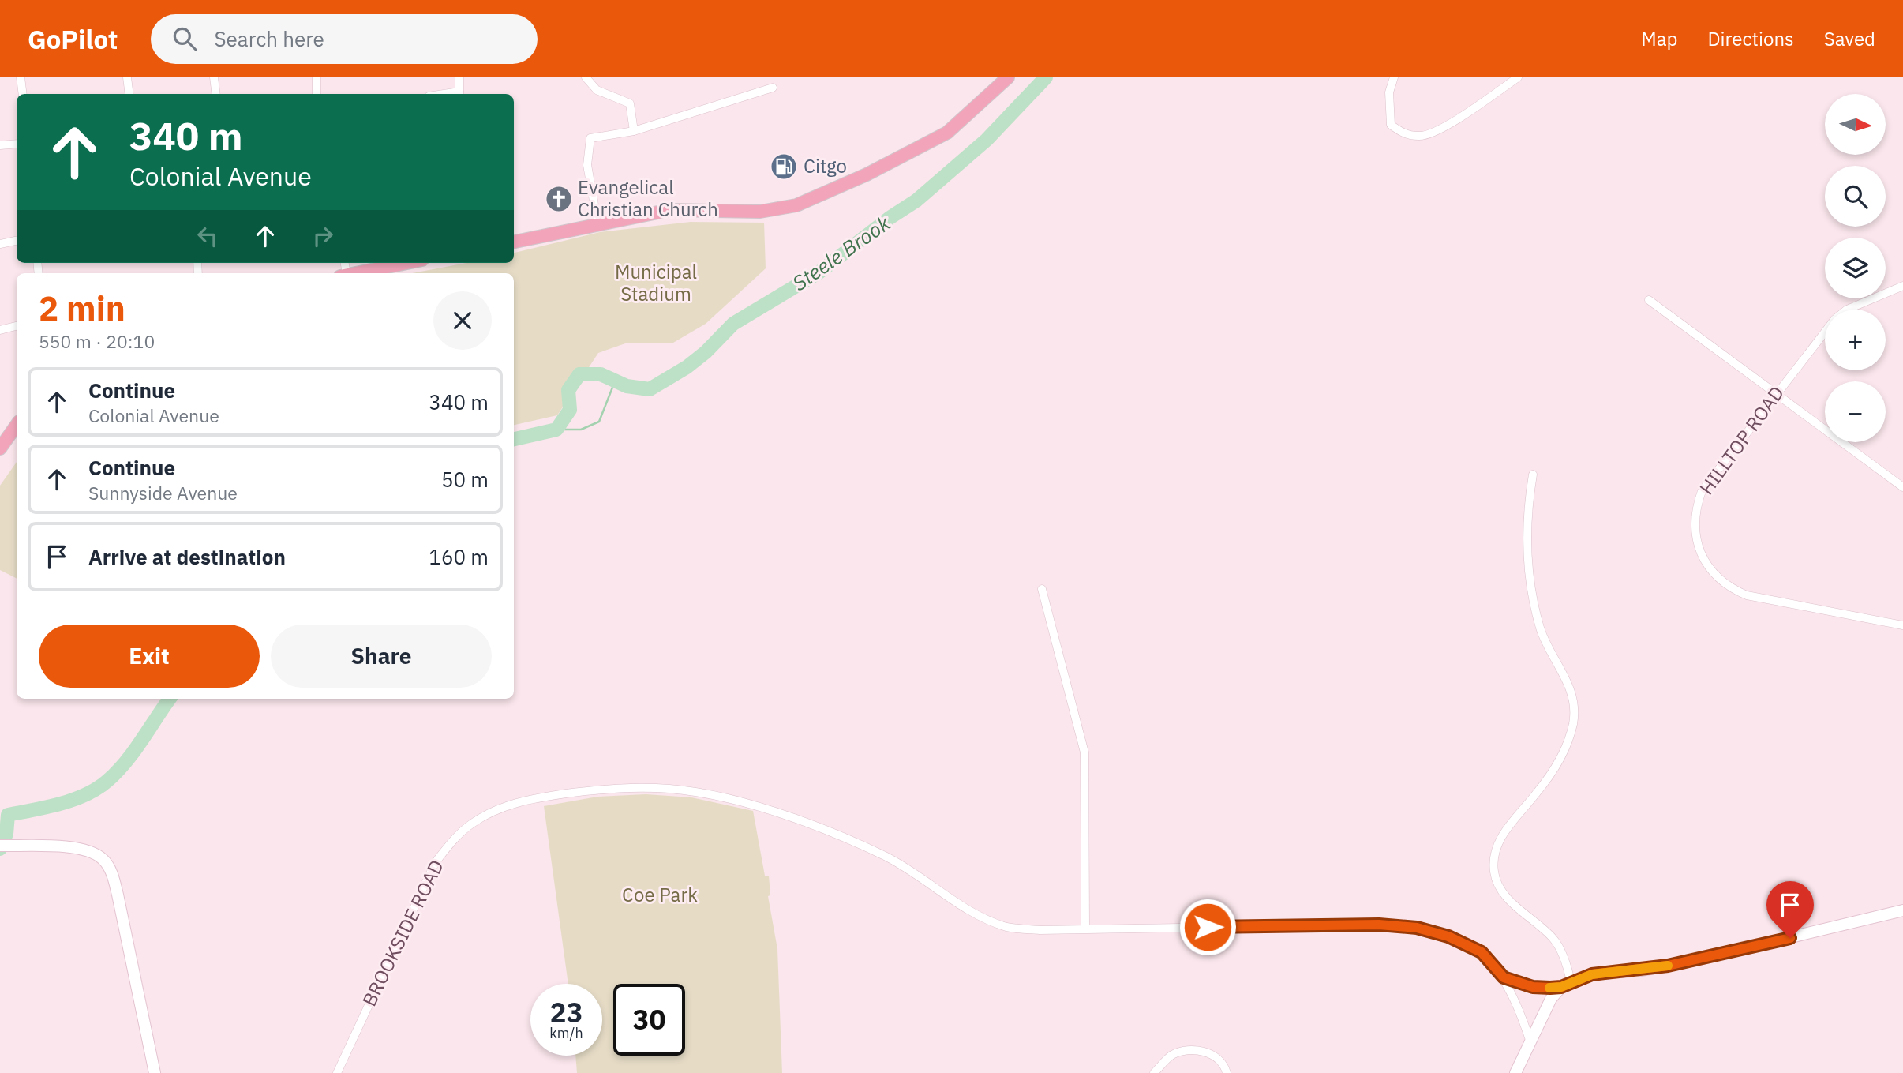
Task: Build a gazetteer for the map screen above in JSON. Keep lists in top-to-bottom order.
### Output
{
  "streets": {
    "street": ["HILLTOP ROAD", "BROOKSIDE ROAD"]
  },
  "water": ["Steele Brook"],
  "parks": ["Municipal Stadium", "Coe Park"],
  "places": {
    "fuel station": ["Citgo"],
    "church": ["Evangelical Christian Church"]
  },
  "north": "right",
  "page": {
    "header": "GoPilot",
    "search": "Search here",
    "nav": ["Map", "Directions", "Saved"],
    "map_buttons": ["+", "−"],
    "turn": ["340 m", "Colonial Avenue"],
    "heading": ["2 min", "550 m · 20:10"],
    "list": [
      {
        "name": "Continue",
        "note": "Colonial Avenue",
        "value": "340 m"
      },
      {
        "name": "Continue",
        "note": "Sunnyside Avenue",
        "value": "50 m"
      },
      {
        "name": "Arrive at destination",
        "value": "160 m"
      }
    ],
    "buttons": ["Exit", "Share"],
    "speed": "23 km/h",
    "limit": "30"
  }
}
